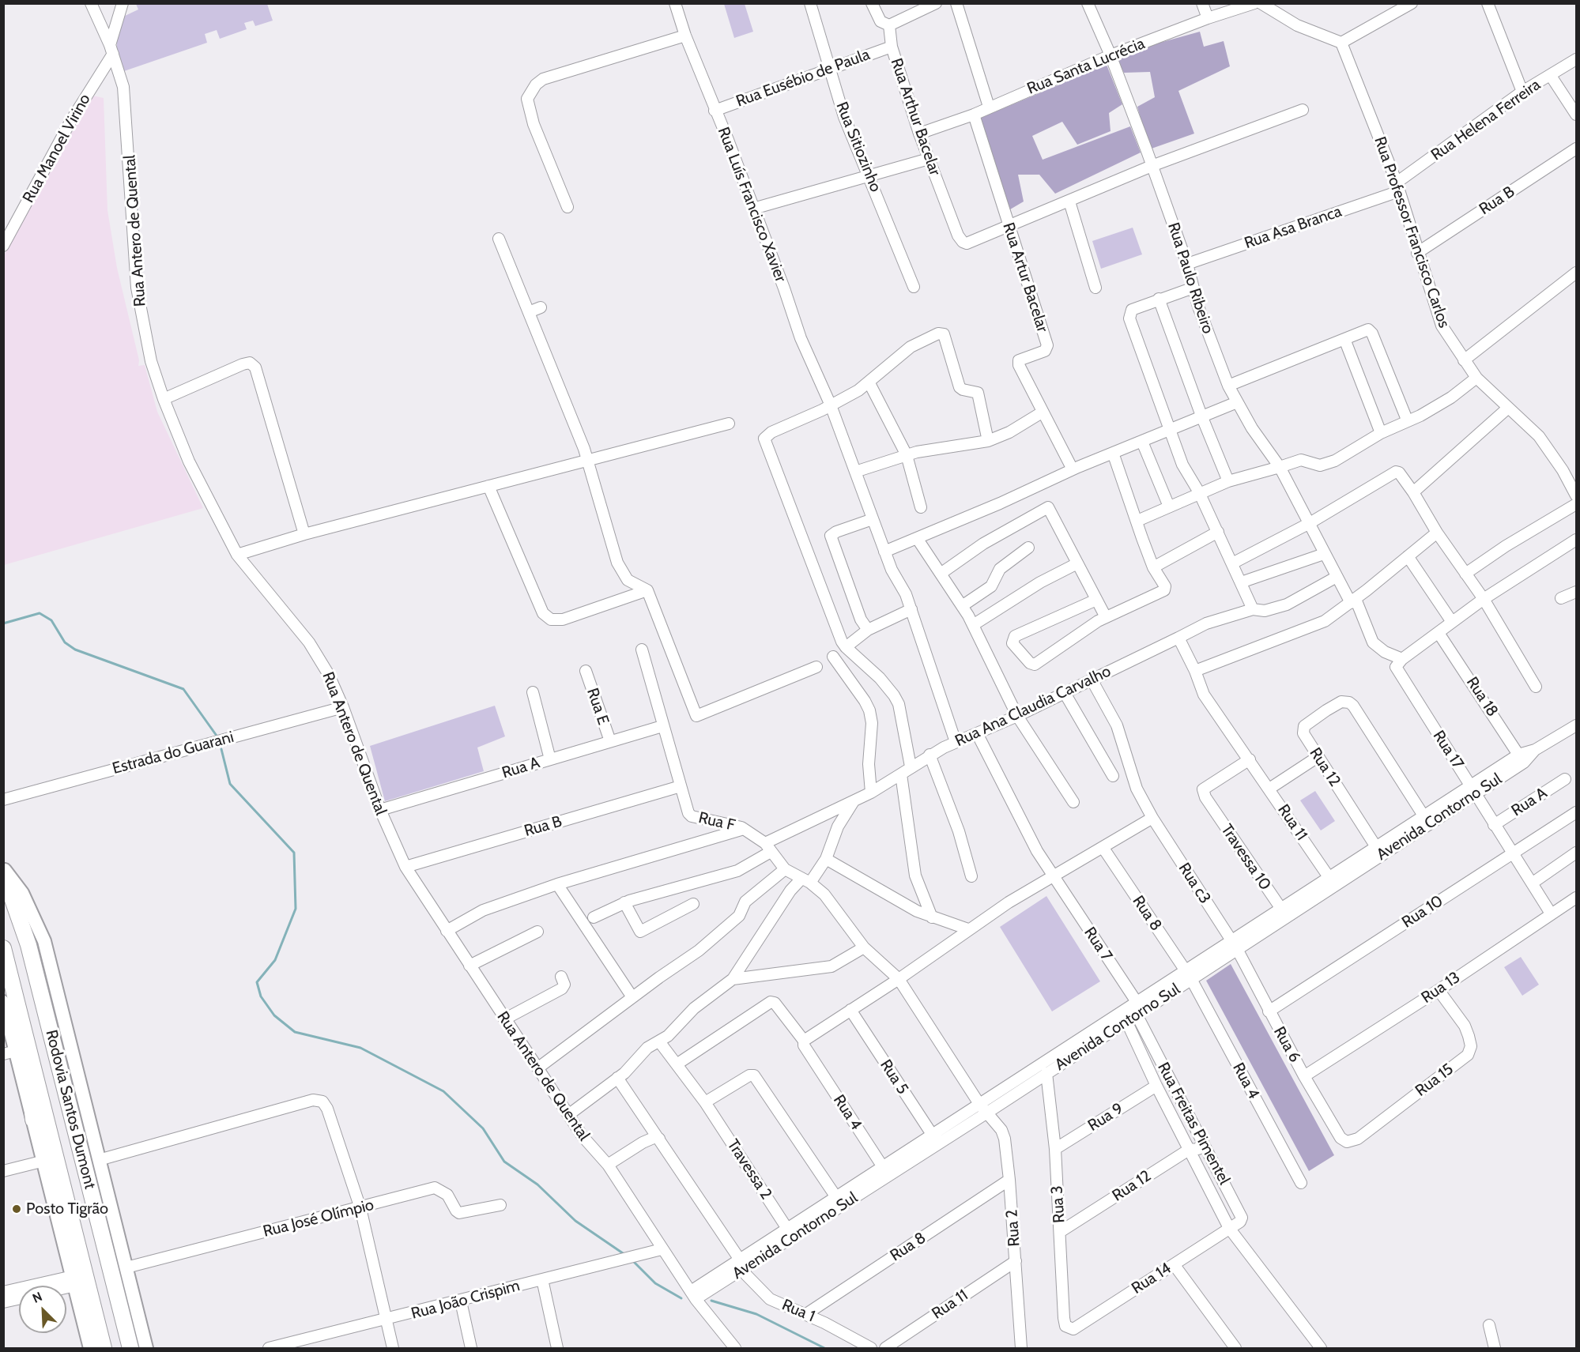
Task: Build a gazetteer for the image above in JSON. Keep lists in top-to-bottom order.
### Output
{
  "streets": {
    "highway": ["Rodovia Santos Dumont"],
    "street": [
      "Rua Santa Lucrécia",
      "Rua Eusébio de Paula",
      "Rua Arthur Bacelar",
      "Rua Helena Ferreira",
      "Rua Sitiozinho",
      "Rua Manoel Virino",
      "Rua B",
      "Rua Luís Francisco Xavier",
      "Rua Asa Branca",
      "Rua Antero de Quental",
      "Rua Professor Francisco Carlos",
      "Rua Artur Bacelar",
      "Rua Paulo Ribeiro",
      "Rua 18",
      "Rua E",
      "Rua Ana Claudia Carvalho",
      "Rua 17",
      "Estrada do Guarani",
      "Rua 12",
      "Rua A",
      "Avenida Contorno Sul",
      "Rua F",
      "Rua 11",
      "Travessa 10",
      "Rua c3",
      "Rua 10",
      "Rua 8",
      "Rua 7",
      "Rua 13",
      "Rua 6",
      "Rua 5",
      "Rua 15",
      "Rua 4",
      "Rua 9",
      "Rua Freitas Pimentel",
      "Travessa 2",
      "Rua 3",
      "Rua José Olímpio",
      "Rua 2",
      "Rua 14",
      "Rua João Crispim",
      "Rua 1"
    ]
  },
  "crossings": [
    ["Rua Santa Lucrécia", "Rua Arthur Bacelar"],
    ["Rua Santa Lucrécia", "Rua Artur Bacelar"],
    ["Rua Santa Lucrécia", "Rua Paulo Ribeiro"],
    ["Rua Eusébio de Paula", "Rua Arthur Bacelar"],
    ["Rua Eusébio de Paula", "Rua Sitiozinho"],
    ["Rua Eusébio de Paula", "Rua Luís Francisco Xavier"],
    ["Rua Arthur Bacelar", "Rua Artur Bacelar"],
    ["Rua Helena Ferreira", "Rua Asa Branca"],
    ["Rua Helena Ferreira", "Rua Professor Francisco Carlos"],
    ["Rua Manoel Virino", "Rua Antero de Quental"],
    ["Rua B", "Rua Antero de Quental"],
    ["Rua B", "Rua Professor Francisco Carlos"],
    ["Rua B", "Rua F"],
    ["Rua Luís Francisco Xavier", "Rua Ana Claudia Carvalho"],
    ["Rua Asa Branca", "Rua Professor Francisco Carlos"],
    ["Rua Asa Branca", "Rua Paulo Ribeiro"],
    ["Rua Antero de Quental", "Estrada do Guarani"],
    ["Rua Antero de Quental", "Rua A"],
    ["Rua Antero de Quental", "Avenida Contorno Sul"],
    ["Rua Antero de Quental", "Rua João Crispim"],
    ["Rua Paulo Ribeiro", "Rua Ana Claudia Carvalho"],
    ["Rua Paulo Ribeiro", "Rua 17"],
    ["Rua 18", "Avenida Contorno Sul"],
    ["Rua E", "Rua A"],
    ["Rua Ana Claudia Carvalho", "Rua F"],
    ["Rua Ana Claudia Carvalho", "Rua c3"],
    ["Rua Ana Claudia Carvalho", "Rua 7"],
    ["Rua 17", "Rua A"],
    ["Rua 17", "Avenida Contorno Sul"],
    ["Rua 17", "Rua 10"],
    ["Rua 17", "Rua 13"],
    ["Rua 12", "Avenida Contorno Sul"],
    ["Rua 12", "Rua Freitas Pimentel"],
    ["Rua 12", "Rua 3"],
    ["Rua A", "Rua F"],
    ["Avenida Contorno Sul", "Rua 11"],
    ["Avenida Contorno Sul", "Travessa 10"],
    ["Avenida Contorno Sul", "Rua c3"],
    ["Avenida Contorno Sul", "Rua 8"],
    ["Avenida Contorno Sul", "Rua 7"],
    ["Avenida Contorno Sul", "Rua 6"],
    ["Avenida Contorno Sul", "Rua 5"],
    ["Avenida Contorno Sul", "Rua 4"],
    ["Avenida Contorno Sul", "Rua Freitas Pimentel"],
    ["Avenida Contorno Sul", "Travessa 2"],
    ["Avenida Contorno Sul", "Rua 3"],
    ["Avenida Contorno Sul", "Rua 2"],
    ["Avenida Contorno Sul", "Rua 1"],
    ["Rua 11", "Travessa 10"],
    ["Rua 11", "Rua 2"],
    ["Rua c3", "Rua 6"],
    ["Rua 10", "Rua 6"],
    ["Rua 8", "Rua 4"],
    ["Rua 8", "Rua 2"],
    ["Rua 8", "Rua 1"],
    ["Rua 7", "Rua Freitas Pimentel"],
    ["Rua 13", "Rua 6"],
    ["Rua 13", "Rua 15"],
    ["Rua 6", "Rua 15"],
    ["Rua 4", "Travessa 2"],
    ["Rua 9", "Rua Freitas Pimentel"],
    ["Rua 9", "Rua 3"],
    ["Rua Freitas Pimentel", "Rua 14"],
    ["Rua 3", "Rua 14"]
  ],
  "places": ["Posto Tigrão"],
  "north": "top left"
}
